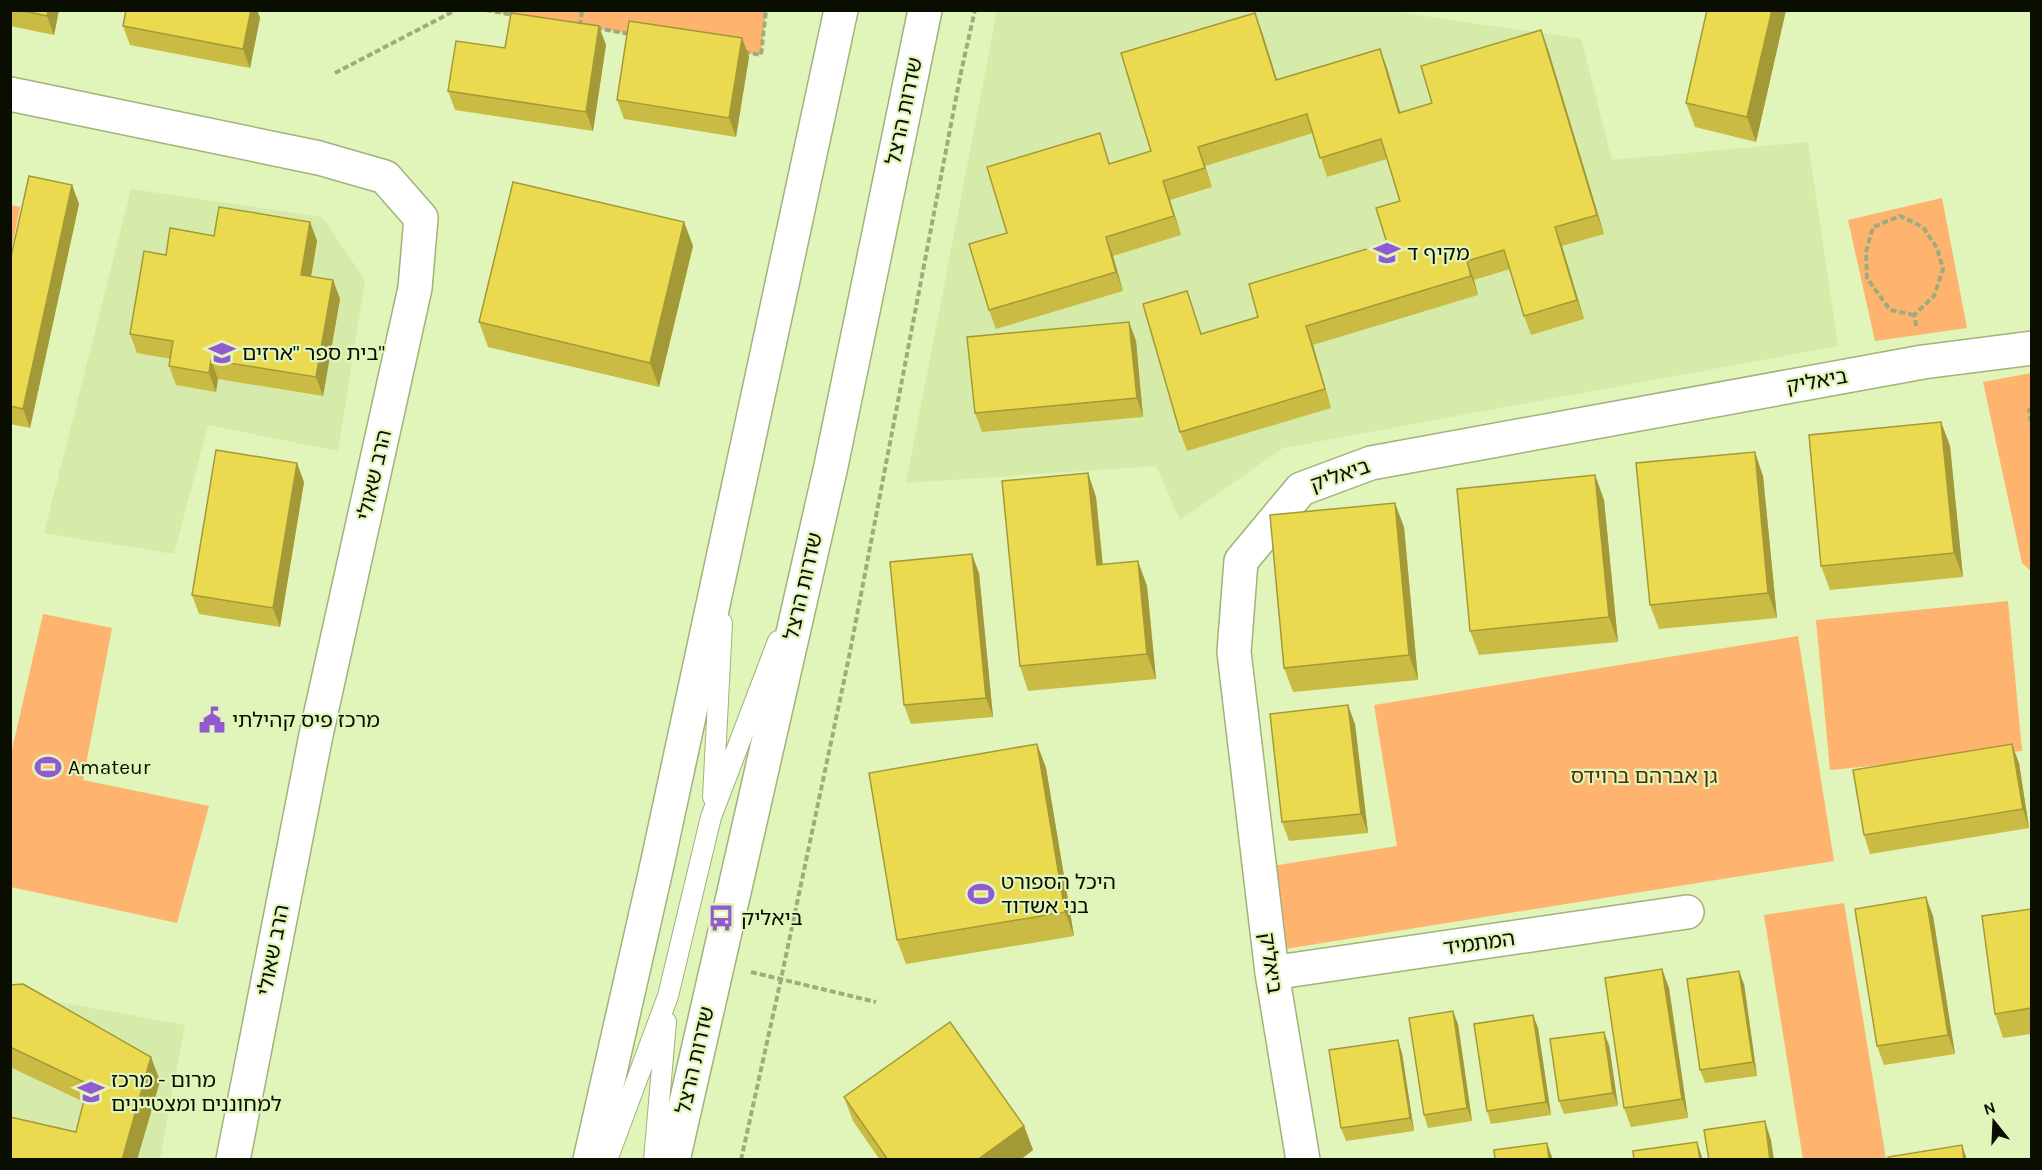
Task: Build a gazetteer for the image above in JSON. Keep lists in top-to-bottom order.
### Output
{
  "streets": {
    "street": [
      "שדרות הרצל",
      "ביאליק",
      "הרב שאולי",
      "המתמיד"
    ]
  },
  "crossings": [
    ["ביאליק", "המתמיד"]
  ],
  "parks": ["גן אברהם ברוידס"],
  "places": {
    "school or university": ["מקיף ד", "בית ספר \"ארזים\"", "מרום - מרכז למחוננים ומצטיינים"],
    "public building": ["מרכז פיס קהילתי"],
    "sports": ["Amateur", "היכל הספורט בני אשדוד"],
    "bus stop": ["ביאליק"]
  },
  "north": "top"
}
